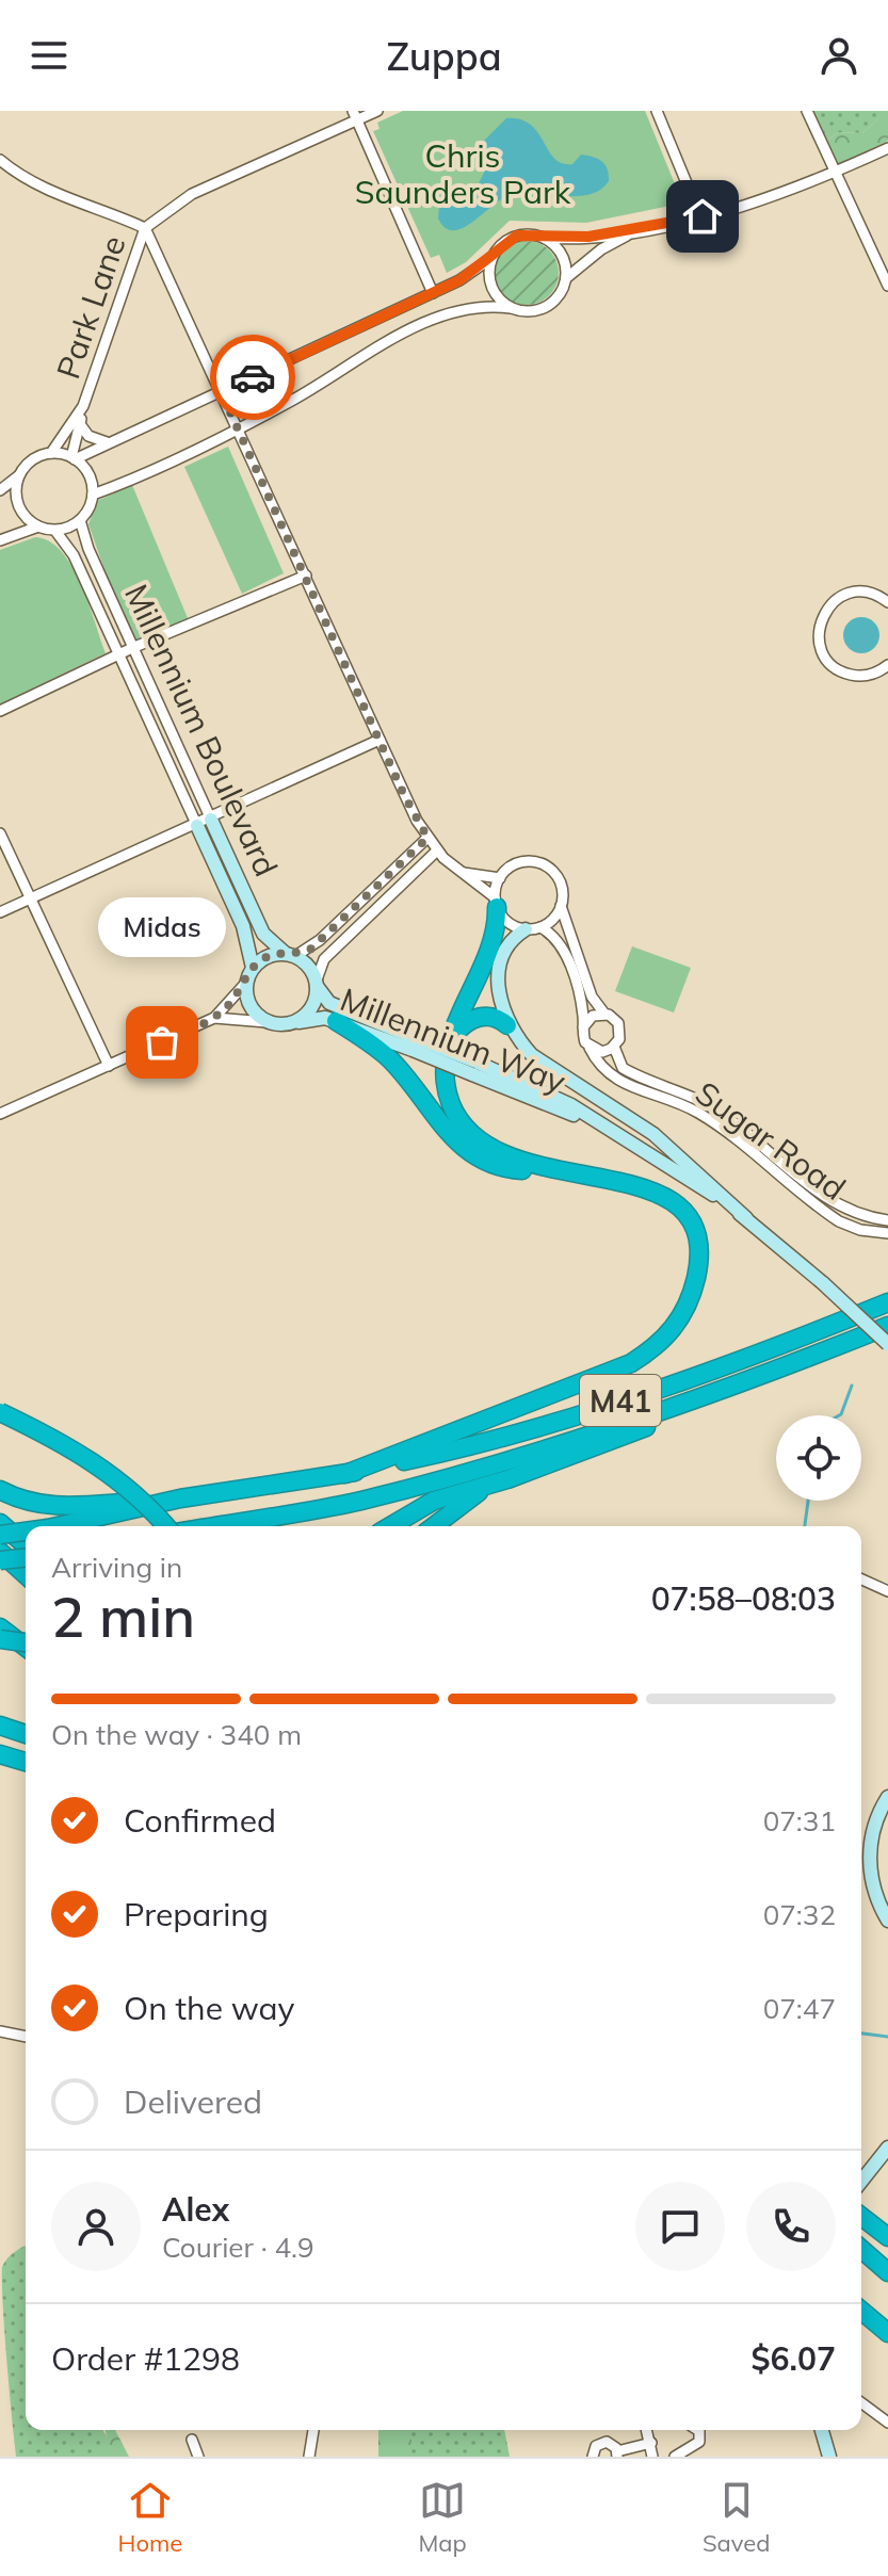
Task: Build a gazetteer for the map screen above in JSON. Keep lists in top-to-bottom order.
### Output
{
  "streets": {
    "highway": ["M41"],
    "street": [
      "Park Lane",
      "Millennium Boulevard",
      "Millennium Way",
      "Sugar Road"
    ]
  },
  "crossings": [
    ["Park Lane", "Millennium Boulevard"],
    ["Millennium Boulevard", "Millennium Way"]
  ],
  "parks": ["Chris Saunders Park"],
  "places": ["Midas"],
  "page": {
    "header": "Zuppa",
    "bubble": "Midas",
    "heading": ["2 min", "Arriving in", "07:58–08:03"],
    "panel": [
      "Alex",
      "Courier · 4.9",
      "Order #1298",
      "$6.07"
    ],
    "bar": "On the way · 340 m",
    "list": [
      ["Confirmed", "07:31"],
      ["Preparing", "07:32"],
      ["On the way", "07:47"],
      "Delivered"
    ],
    "tabs": ["Home", "Map", "Saved"]
  }
}
